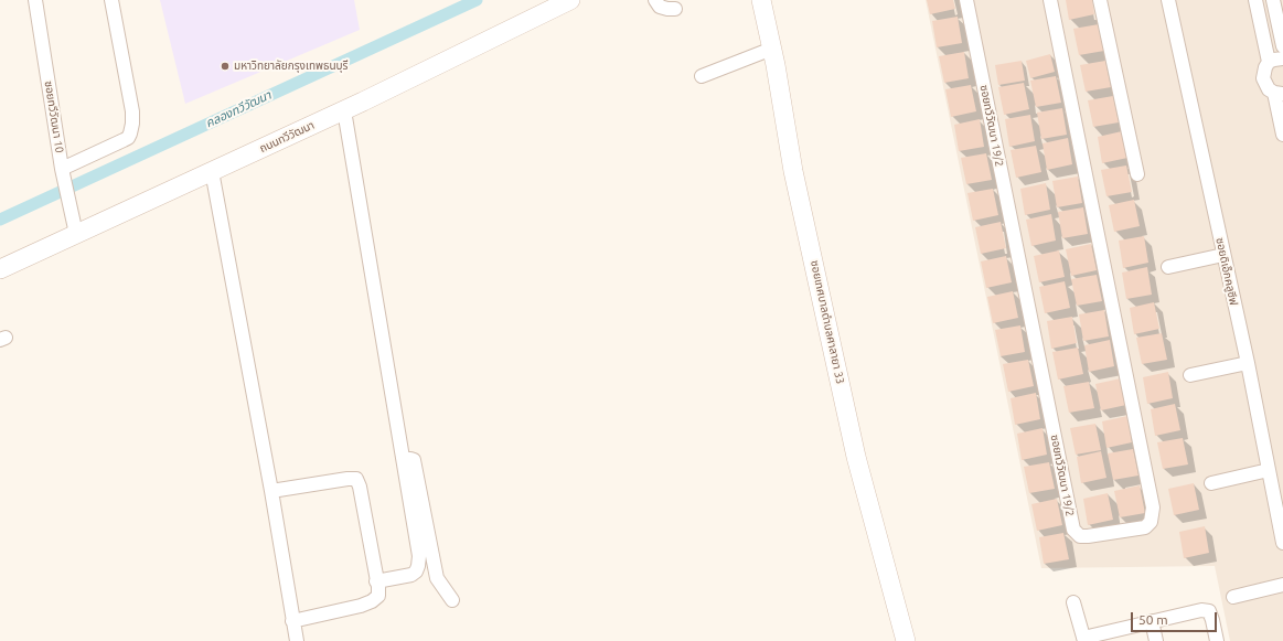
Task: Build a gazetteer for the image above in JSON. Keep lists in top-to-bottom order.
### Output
{
  "streets": {
    "street": [
      "ซอยทวีวัฒนา 10",
      "ซอยทวีวัฒนา 19/2",
      "ถนนทวีวัฒนา",
      "ซอยดิเอ็กคลูซีฟ",
      "ซอยเทศบาลตำบลศาลายา 33"
    ]
  },
  "crossings": [
    ["ซอยทวีวัฒนา 10", "ถนนทวีวัฒนา"]
  ],
  "water": ["คลองทวีวัฒนา"],
  "places": ["มหาวิทยาลัยกรุงเทพธนบุรี"],
  "scale_bar": "50 m"
}
